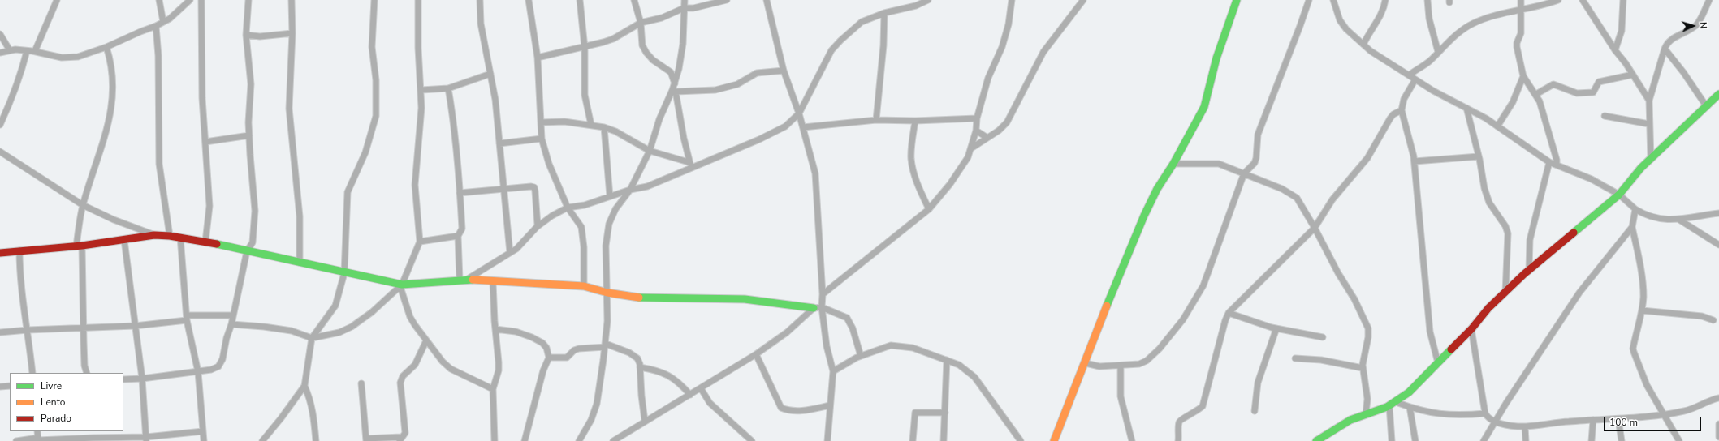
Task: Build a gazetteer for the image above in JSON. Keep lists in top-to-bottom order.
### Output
{
  "legend": ["Livre", "Lento", "Parado"],
  "scale_bar": "100 m",
  "north": "right"
}
